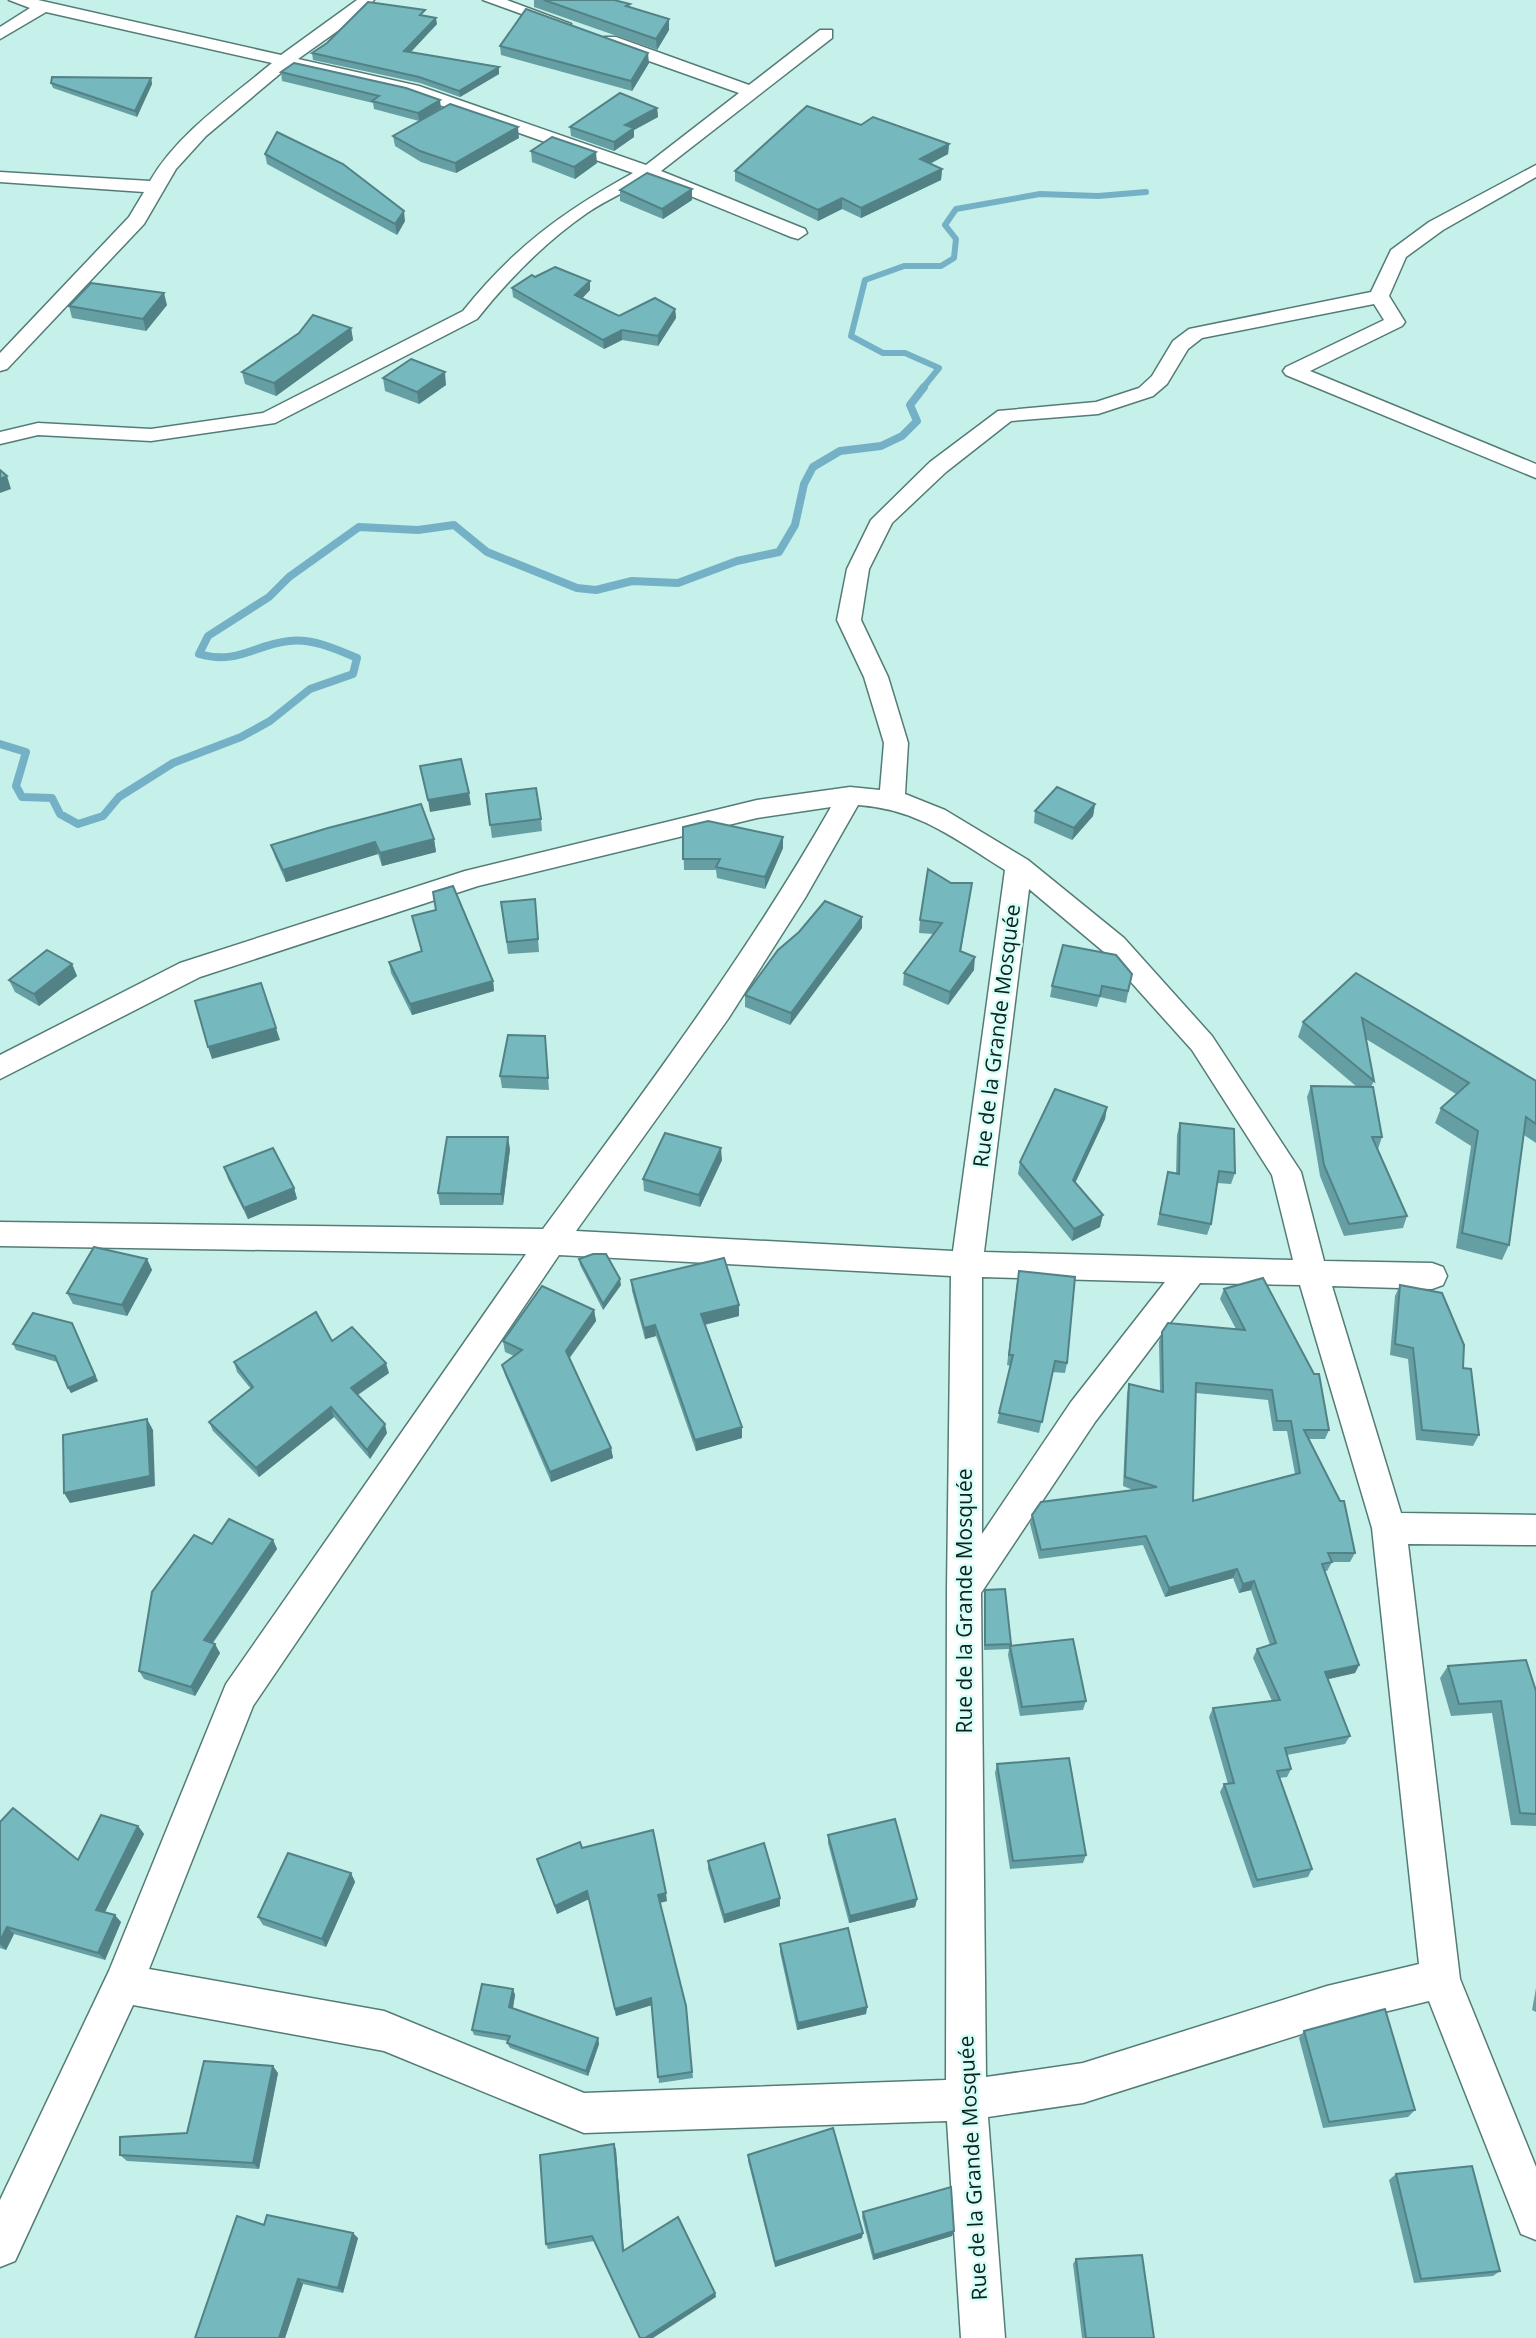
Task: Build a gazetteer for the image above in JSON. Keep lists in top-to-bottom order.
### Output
{
  "streets": {
    "street": ["Rue de la Grande Mosquée"]
  }
}
